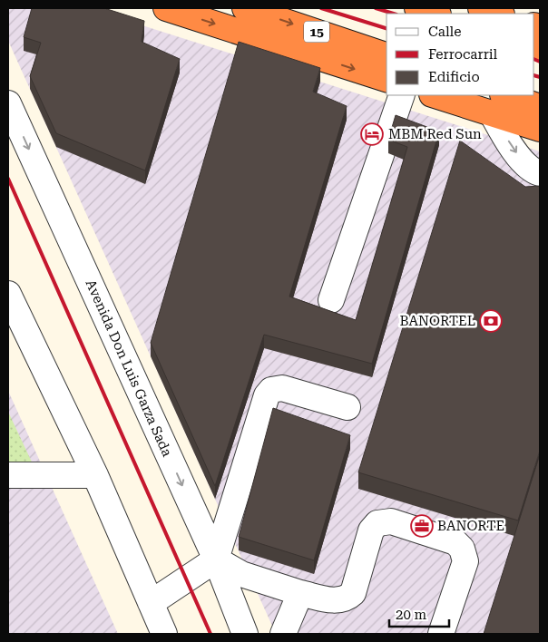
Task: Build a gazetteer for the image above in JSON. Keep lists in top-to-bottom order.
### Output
{
  "streets": {
    "highway": ["15"],
    "street": ["Avenida Don Luis Garza Sada"]
  },
  "places": {
    "hotel": ["MBM Red Sun"],
    "bank": ["BANORTEL"],
    "office": ["BANORTE"]
  },
  "legend": ["Calle", "Ferrocarril", "Edificio"],
  "scale_bar": "20 m"
}
